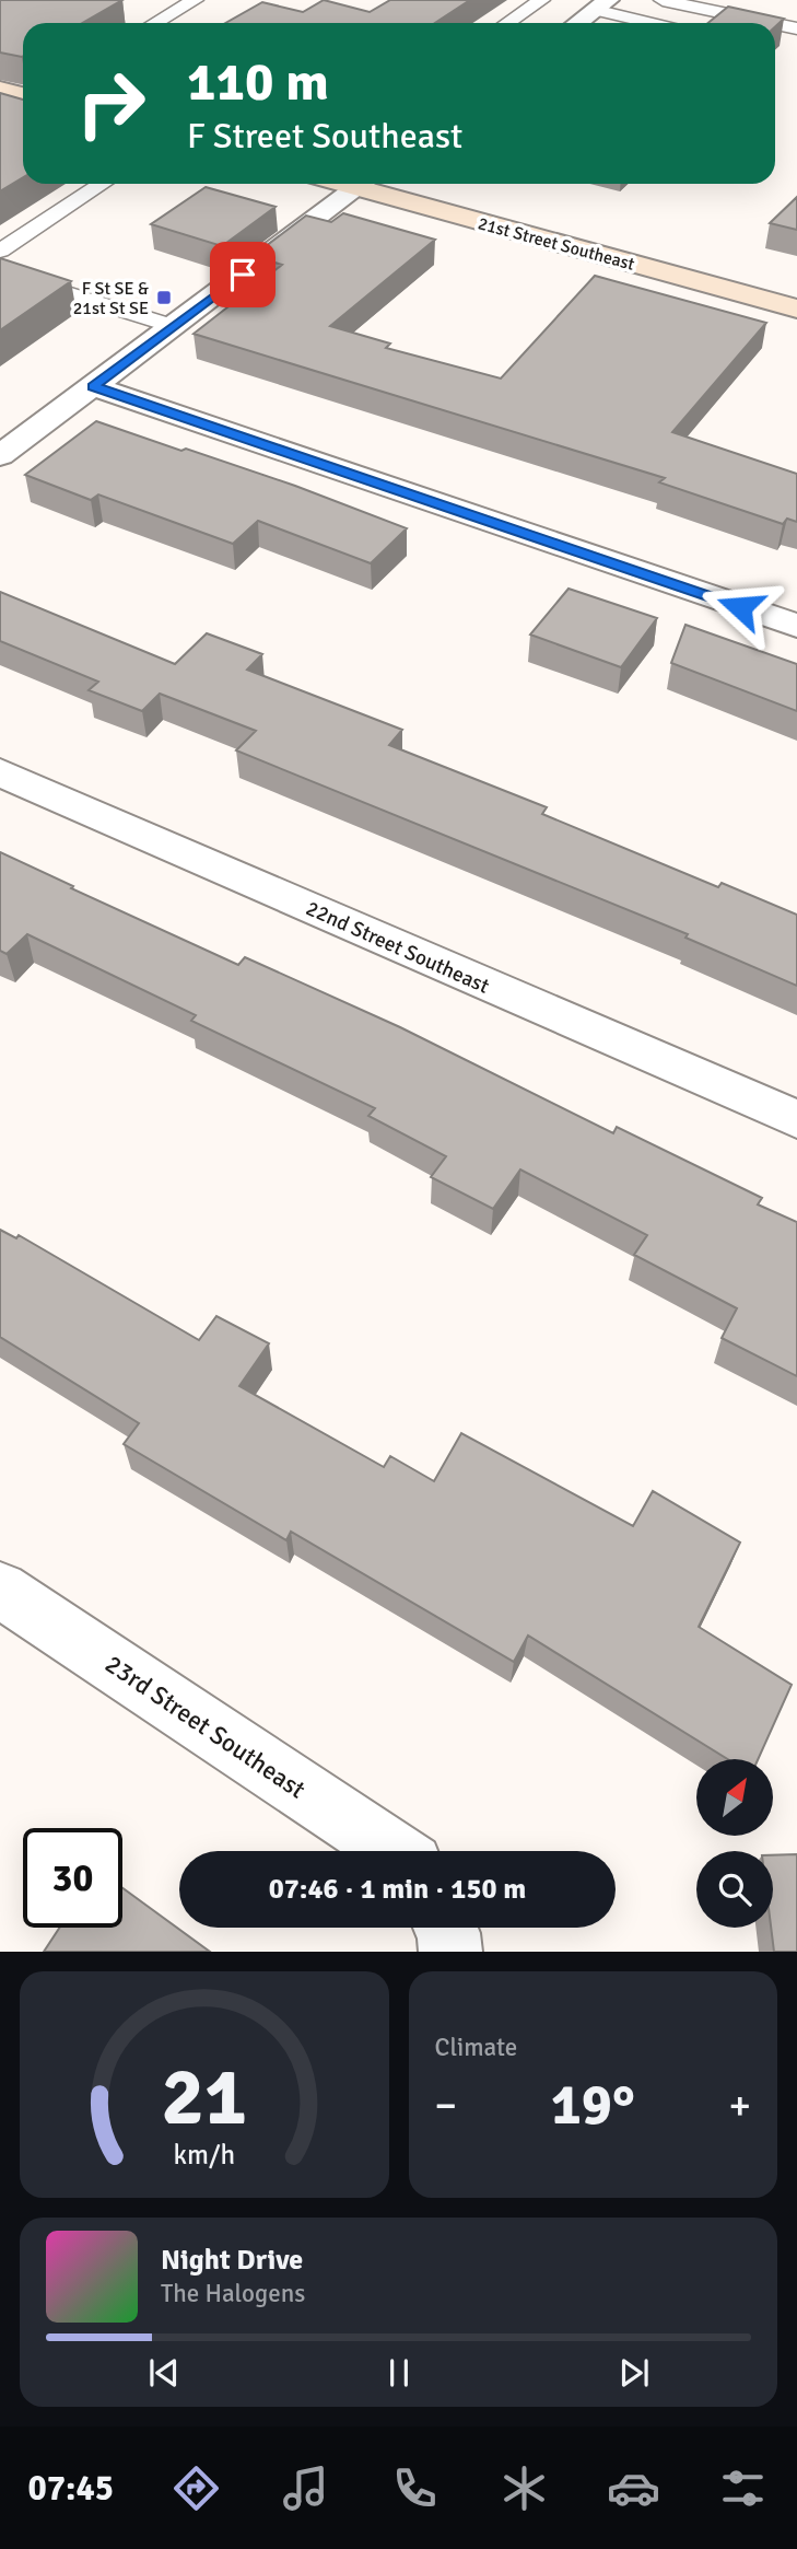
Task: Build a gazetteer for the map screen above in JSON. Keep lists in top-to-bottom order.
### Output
{
  "streets": {
    "street": ["21st Street Southeast", "22nd Street Southeast", "23rd Street Southeast"]
  },
  "places": {
    "transit": ["F St SE & 21st St SE"]
  },
  "north": "top right",
  "page": {
    "turn": ["110 m", "F Street Southeast"],
    "limit": "30",
    "trip": "07:46 · 1 min · 150 m",
    "tile": "Climate",
    "heat": ["−", "19°", "+"],
    "song": ["Night Drive", "The Halogens"],
    "tabs": "07:45",
    "gauge": ["21", "km/h"]
  }
}
